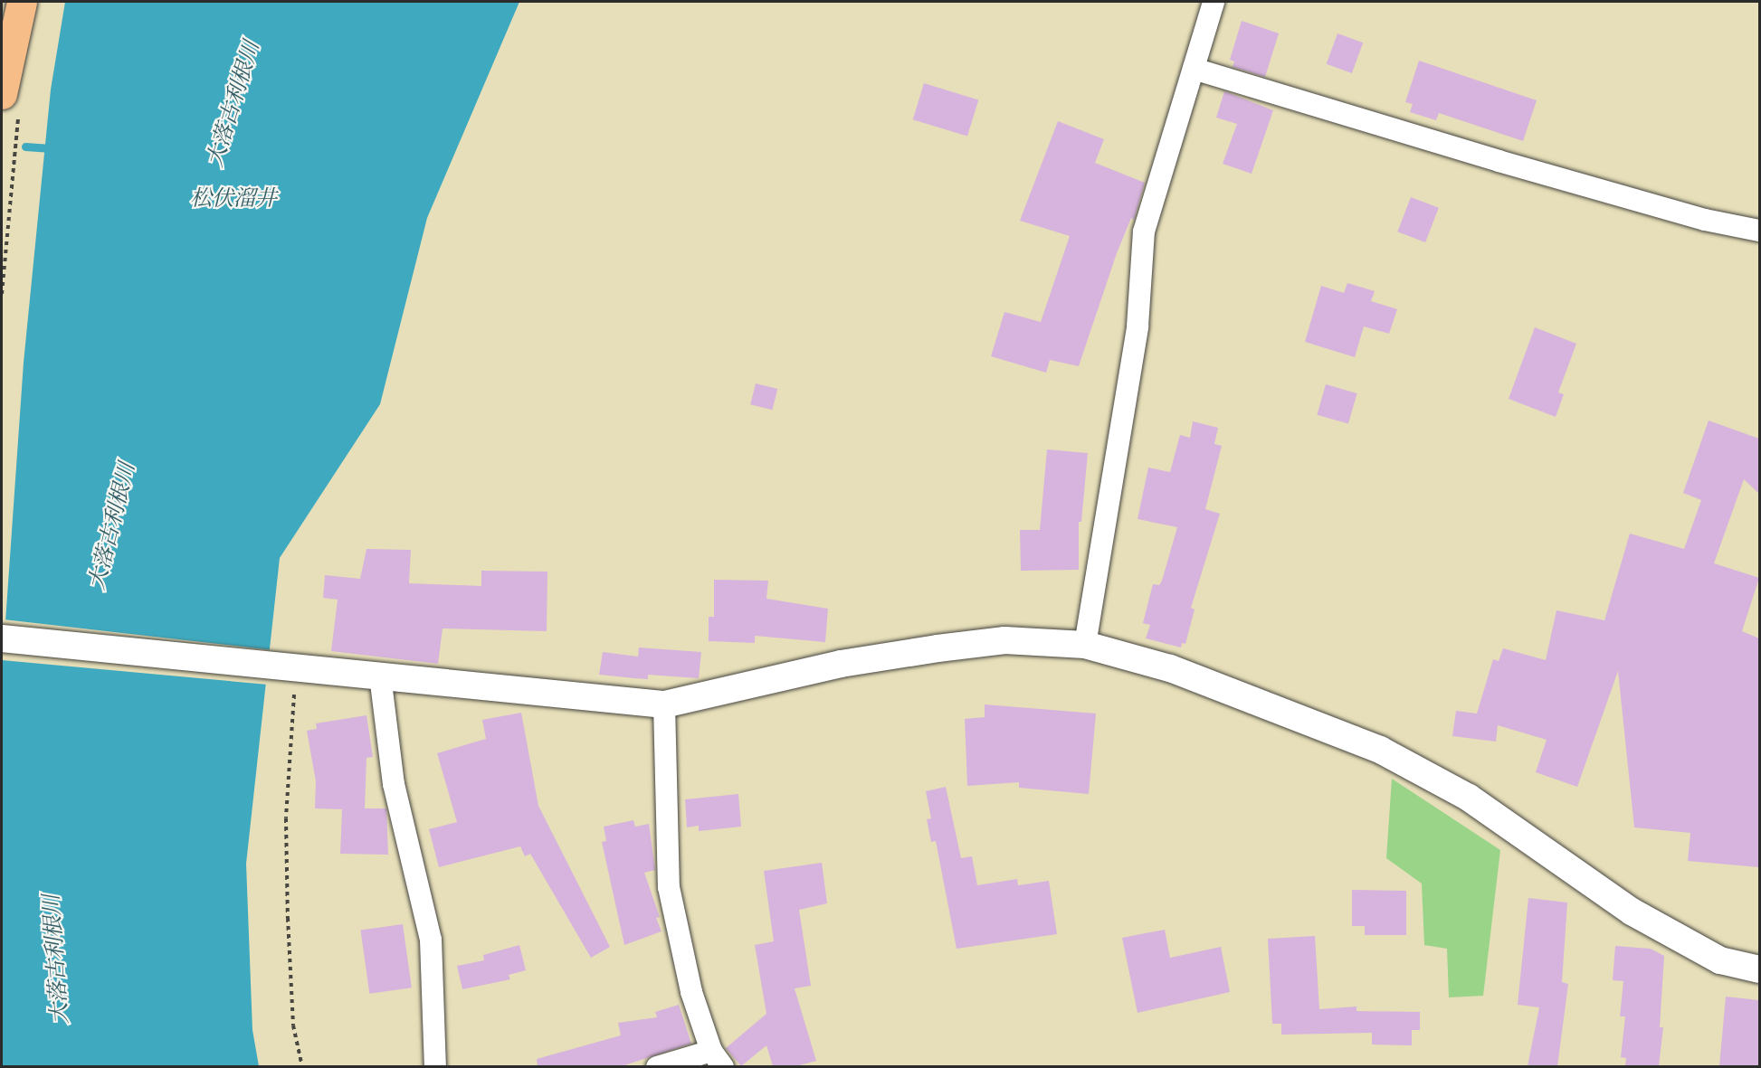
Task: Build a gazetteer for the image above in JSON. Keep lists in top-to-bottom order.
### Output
{
  "water": ["大落古利根川", "松伏溜井"]
}
